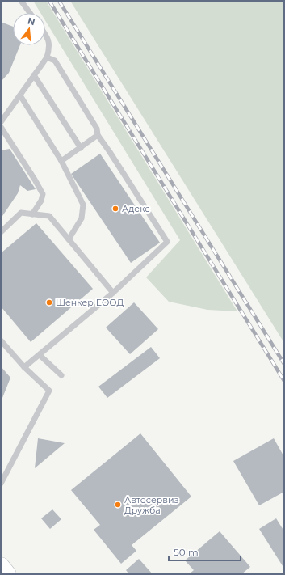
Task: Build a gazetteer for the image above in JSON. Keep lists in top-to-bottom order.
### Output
{
  "places": ["Адекс", "Шенкер ЕООД", "Автосервиз Дружба"],
  "scale_bar": "50 m",
  "north": "top"
}
